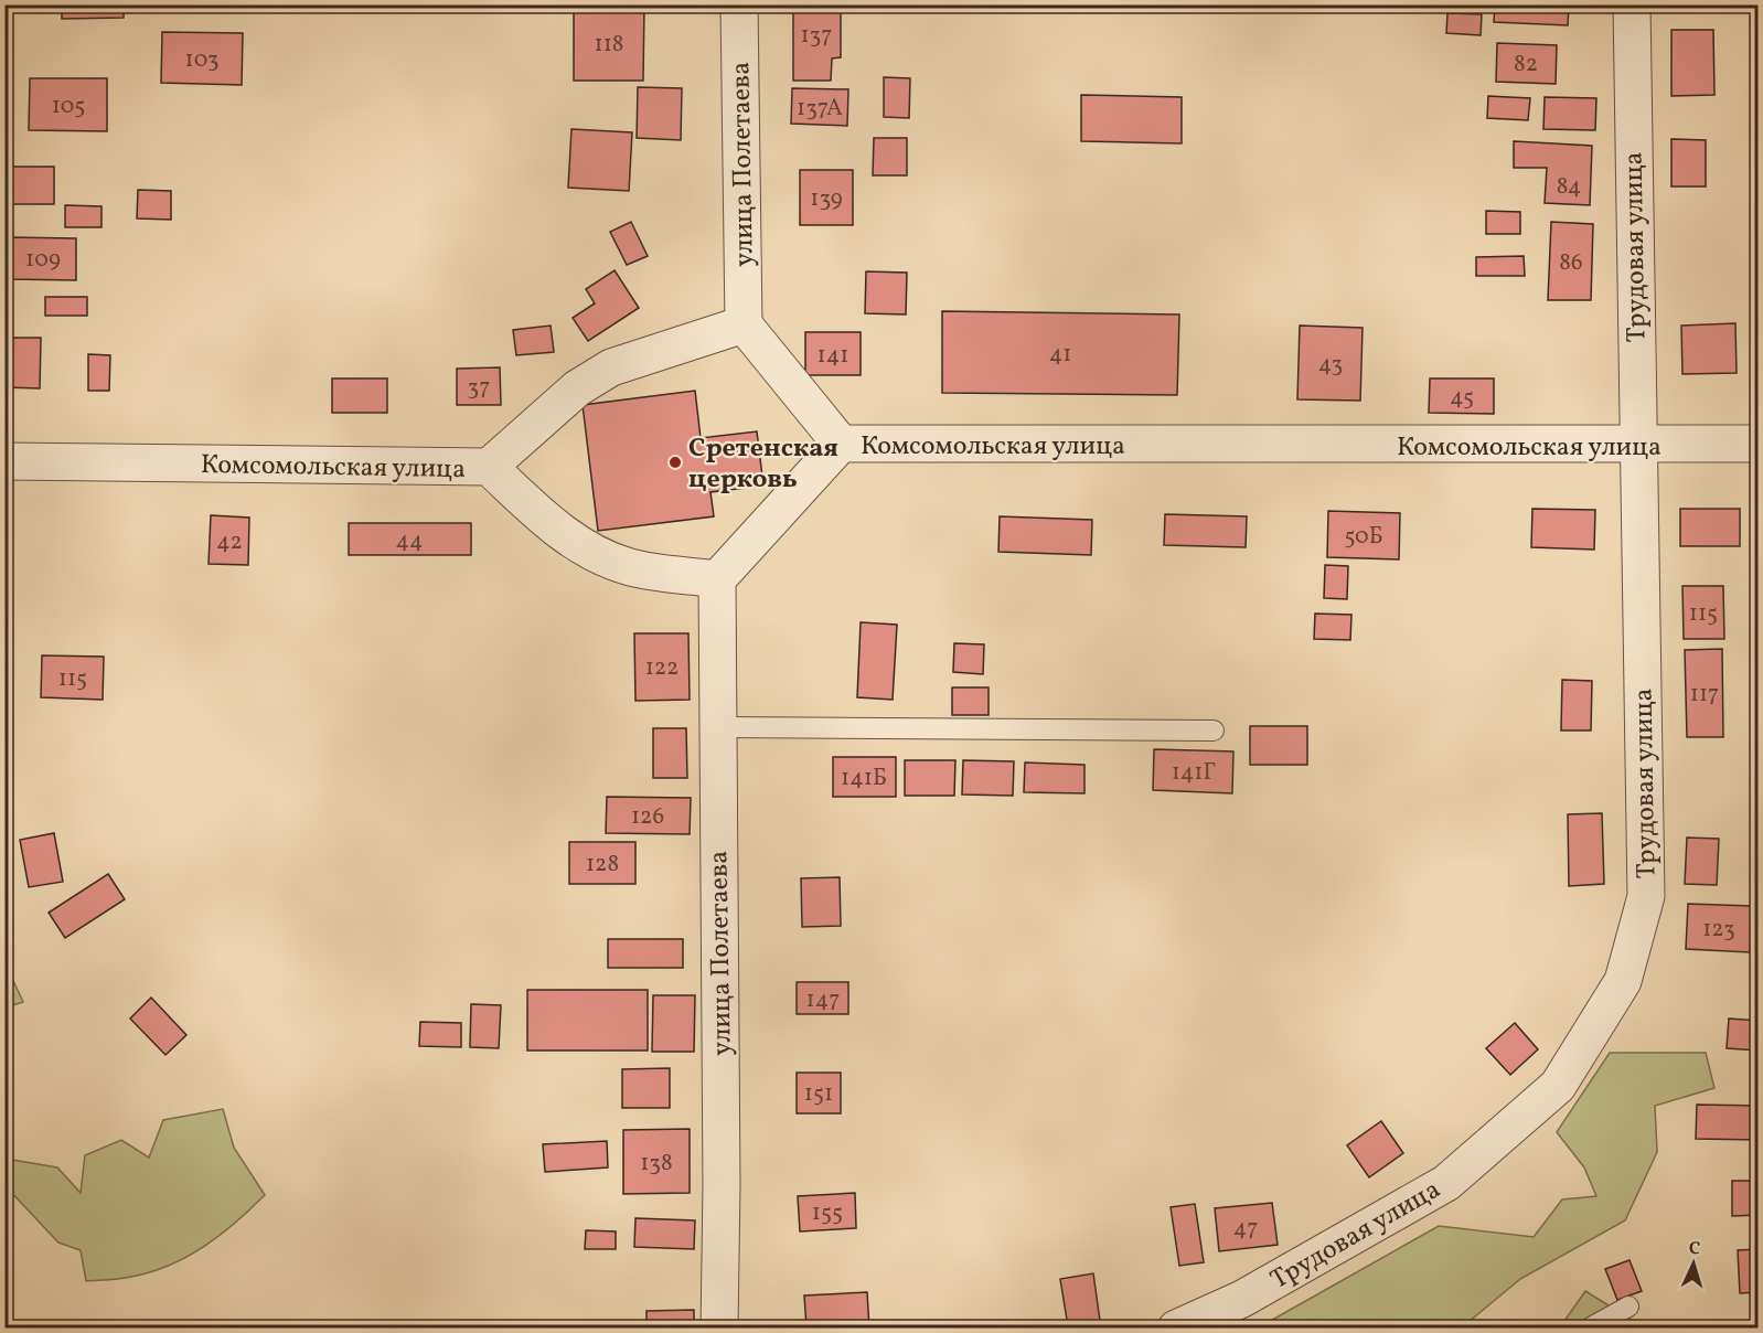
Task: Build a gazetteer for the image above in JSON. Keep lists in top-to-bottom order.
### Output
{
  "streets": {
    "street": ["улица Полетаева", "Трудовая улица", "Комсомольская улица"]
  },
  "crossings": [
    ["улица Полетаева", "Комсомольская улица"],
    ["Трудовая улица", "Комсомольская улица"]
  ],
  "places": ["Сретенская церковь"],
  "house_numbers": [
    "137",
    "118",
    "103",
    "82",
    "105",
    "137А",
    "84",
    "139",
    "109",
    "86",
    "41",
    "141",
    "43",
    "37",
    "45",
    "50Б",
    "44",
    "42",
    "115",
    "122",
    "115",
    "117",
    "141Г",
    "141Б",
    "126",
    "128",
    "123",
    "147",
    "151",
    "138",
    "155",
    "47"
  ],
  "north": "top"
}
